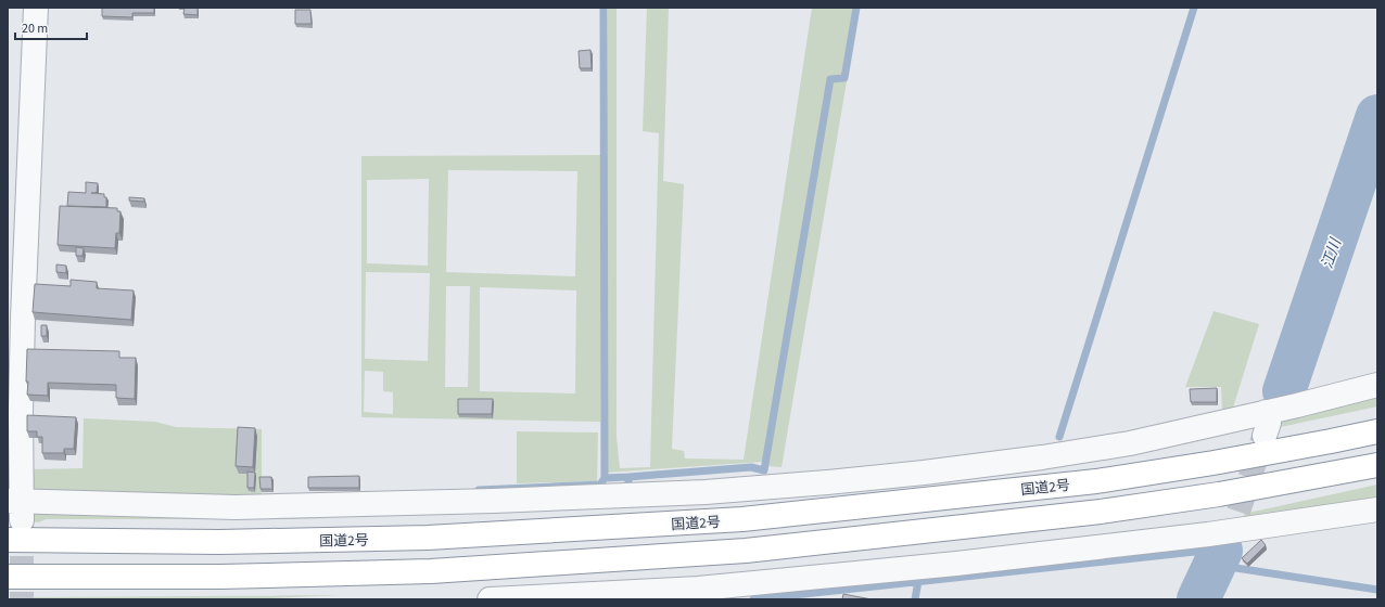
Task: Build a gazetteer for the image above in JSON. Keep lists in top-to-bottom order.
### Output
{
  "streets": {
    "highway": ["国道2号"]
  },
  "water": ["江川"],
  "scale_bar": "20 m"
}
